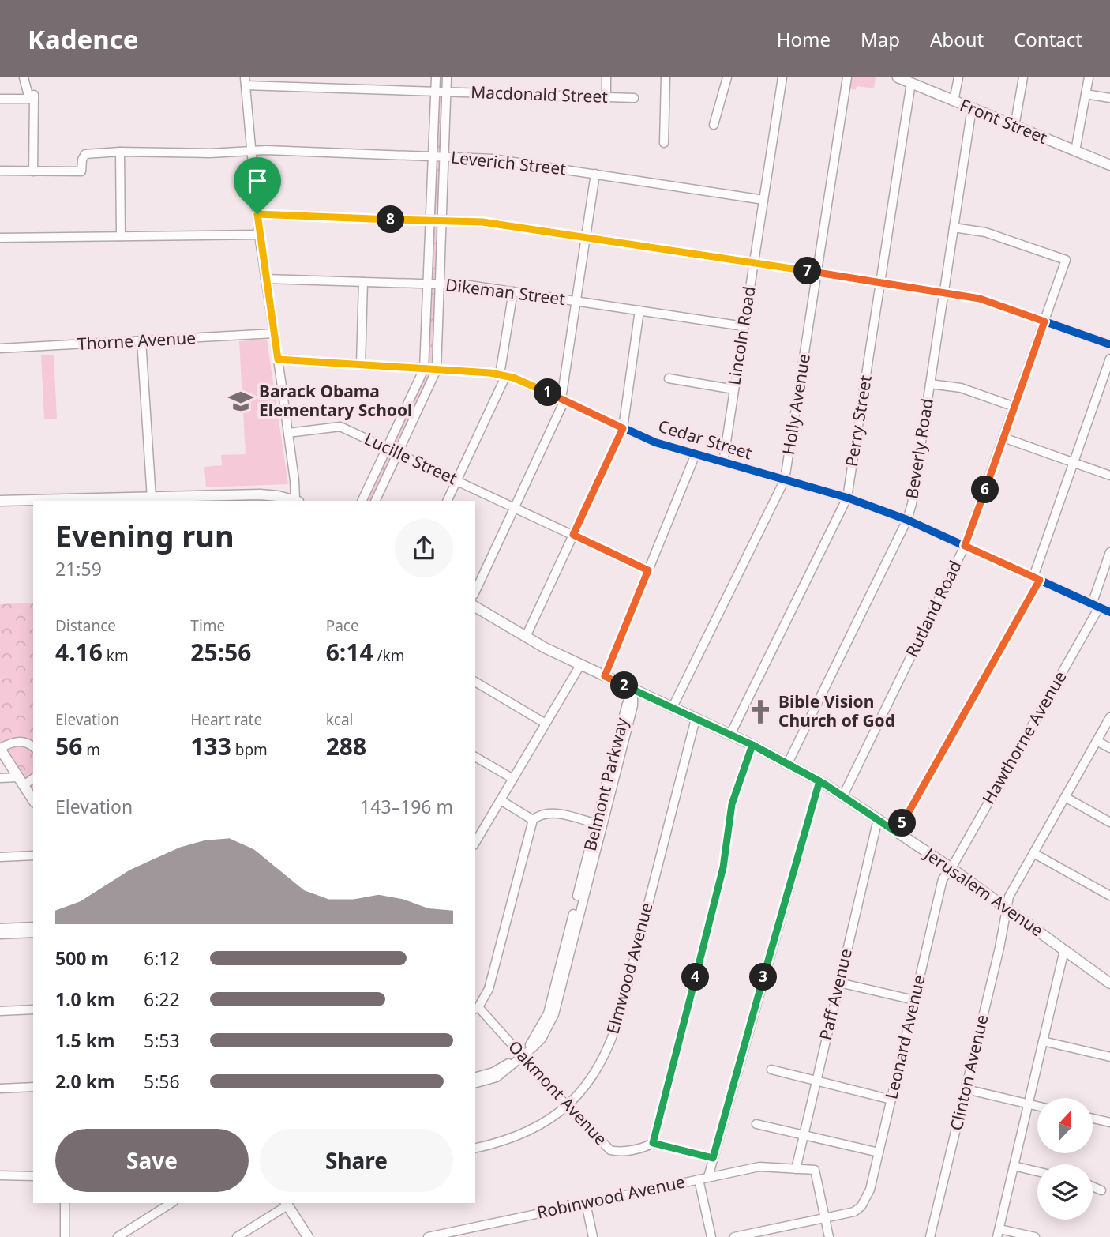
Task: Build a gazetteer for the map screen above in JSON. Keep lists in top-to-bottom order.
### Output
{
  "streets": {
    "main road": ["Front Street", "Jerusalem Avenue"],
    "street": [
      "Macdonald Street",
      "Leverich Street",
      "Dikeman Street",
      "Lincoln Road",
      "Thorne Avenue",
      "Holly Avenue",
      "Perry Street",
      "Cedar Street",
      "Beverly Road",
      "Lucille Street",
      "Rutland Road",
      "Hawthorne Avenue",
      "Belmont Parkway",
      "Elmwood Avenue",
      "Paff Avenue",
      "Leonard Avenue",
      "Clinton Avenue",
      "Oakmont Avenue",
      "Robinwood Avenue"
    ]
  },
  "crossings": [
    ["Front Street", "Perry Street"],
    ["Front Street", "Beverly Road"],
    ["Leverich Street", "Lincoln Road"],
    ["Dikeman Street", "Lincoln Road"],
    ["Lincoln Road", "Cedar Street"],
    ["Holly Avenue", "Cedar Street"],
    ["Holly Avenue", "Jerusalem Avenue"],
    ["Perry Street", "Cedar Street"],
    ["Perry Street", "Jerusalem Avenue"],
    ["Cedar Street", "Beverly Road"],
    ["Cedar Street", "Rutland Road"],
    ["Cedar Street", "Hawthorne Avenue"],
    ["Beverly Road", "Rutland Road"],
    ["Beverly Road", "Jerusalem Avenue"],
    ["Rutland Road", "Jerusalem Avenue"],
    ["Hawthorne Avenue", "Jerusalem Avenue"],
    ["Hawthorne Avenue", "Leonard Avenue"],
    ["Belmont Parkway", "Jerusalem Avenue"],
    ["Belmont Parkway", "Oakmont Avenue"],
    ["Jerusalem Avenue", "Elmwood Avenue"],
    ["Jerusalem Avenue", "Paff Avenue"],
    ["Jerusalem Avenue", "Leonard Avenue"],
    ["Jerusalem Avenue", "Clinton Avenue"],
    ["Elmwood Avenue", "Oakmont Avenue"],
    ["Paff Avenue", "Robinwood Avenue"]
  ],
  "places": {
    "school or university": ["Barack Obama Elementary School"],
    "church": ["Bible Vision Church of God"]
  },
  "north": "top",
  "page": {
    "header": "Kadence",
    "nav": [
      "Home",
      "Map",
      "About",
      "Contact"
    ],
    "pins": [
      "8",
      "7",
      "1",
      "6",
      "2",
      "5",
      "3",
      "4"
    ],
    "heading": ["Evening run", "21:59"],
    "stats": [
      ["Distance", "4.16 km"],
      ["Time", "25:56"],
      ["Pace", "6:14 /km"],
      ["Elevation", "56 m"],
      ["Heart rate", "133 bpm"],
      ["kcal", "288"]
    ],
    "chart": ["Elevation", "143–196 m"],
    "list": [
      {
        "name": "500 m",
        "note": "6:12"
      },
      {
        "name": "1.0 km",
        "note": "6:22"
      },
      {
        "name": "1.5 km",
        "note": "5:53"
      },
      {
        "name": "2.0 km",
        "note": "5:56"
      }
    ],
    "buttons": ["Save", "Share"]
  }
}
